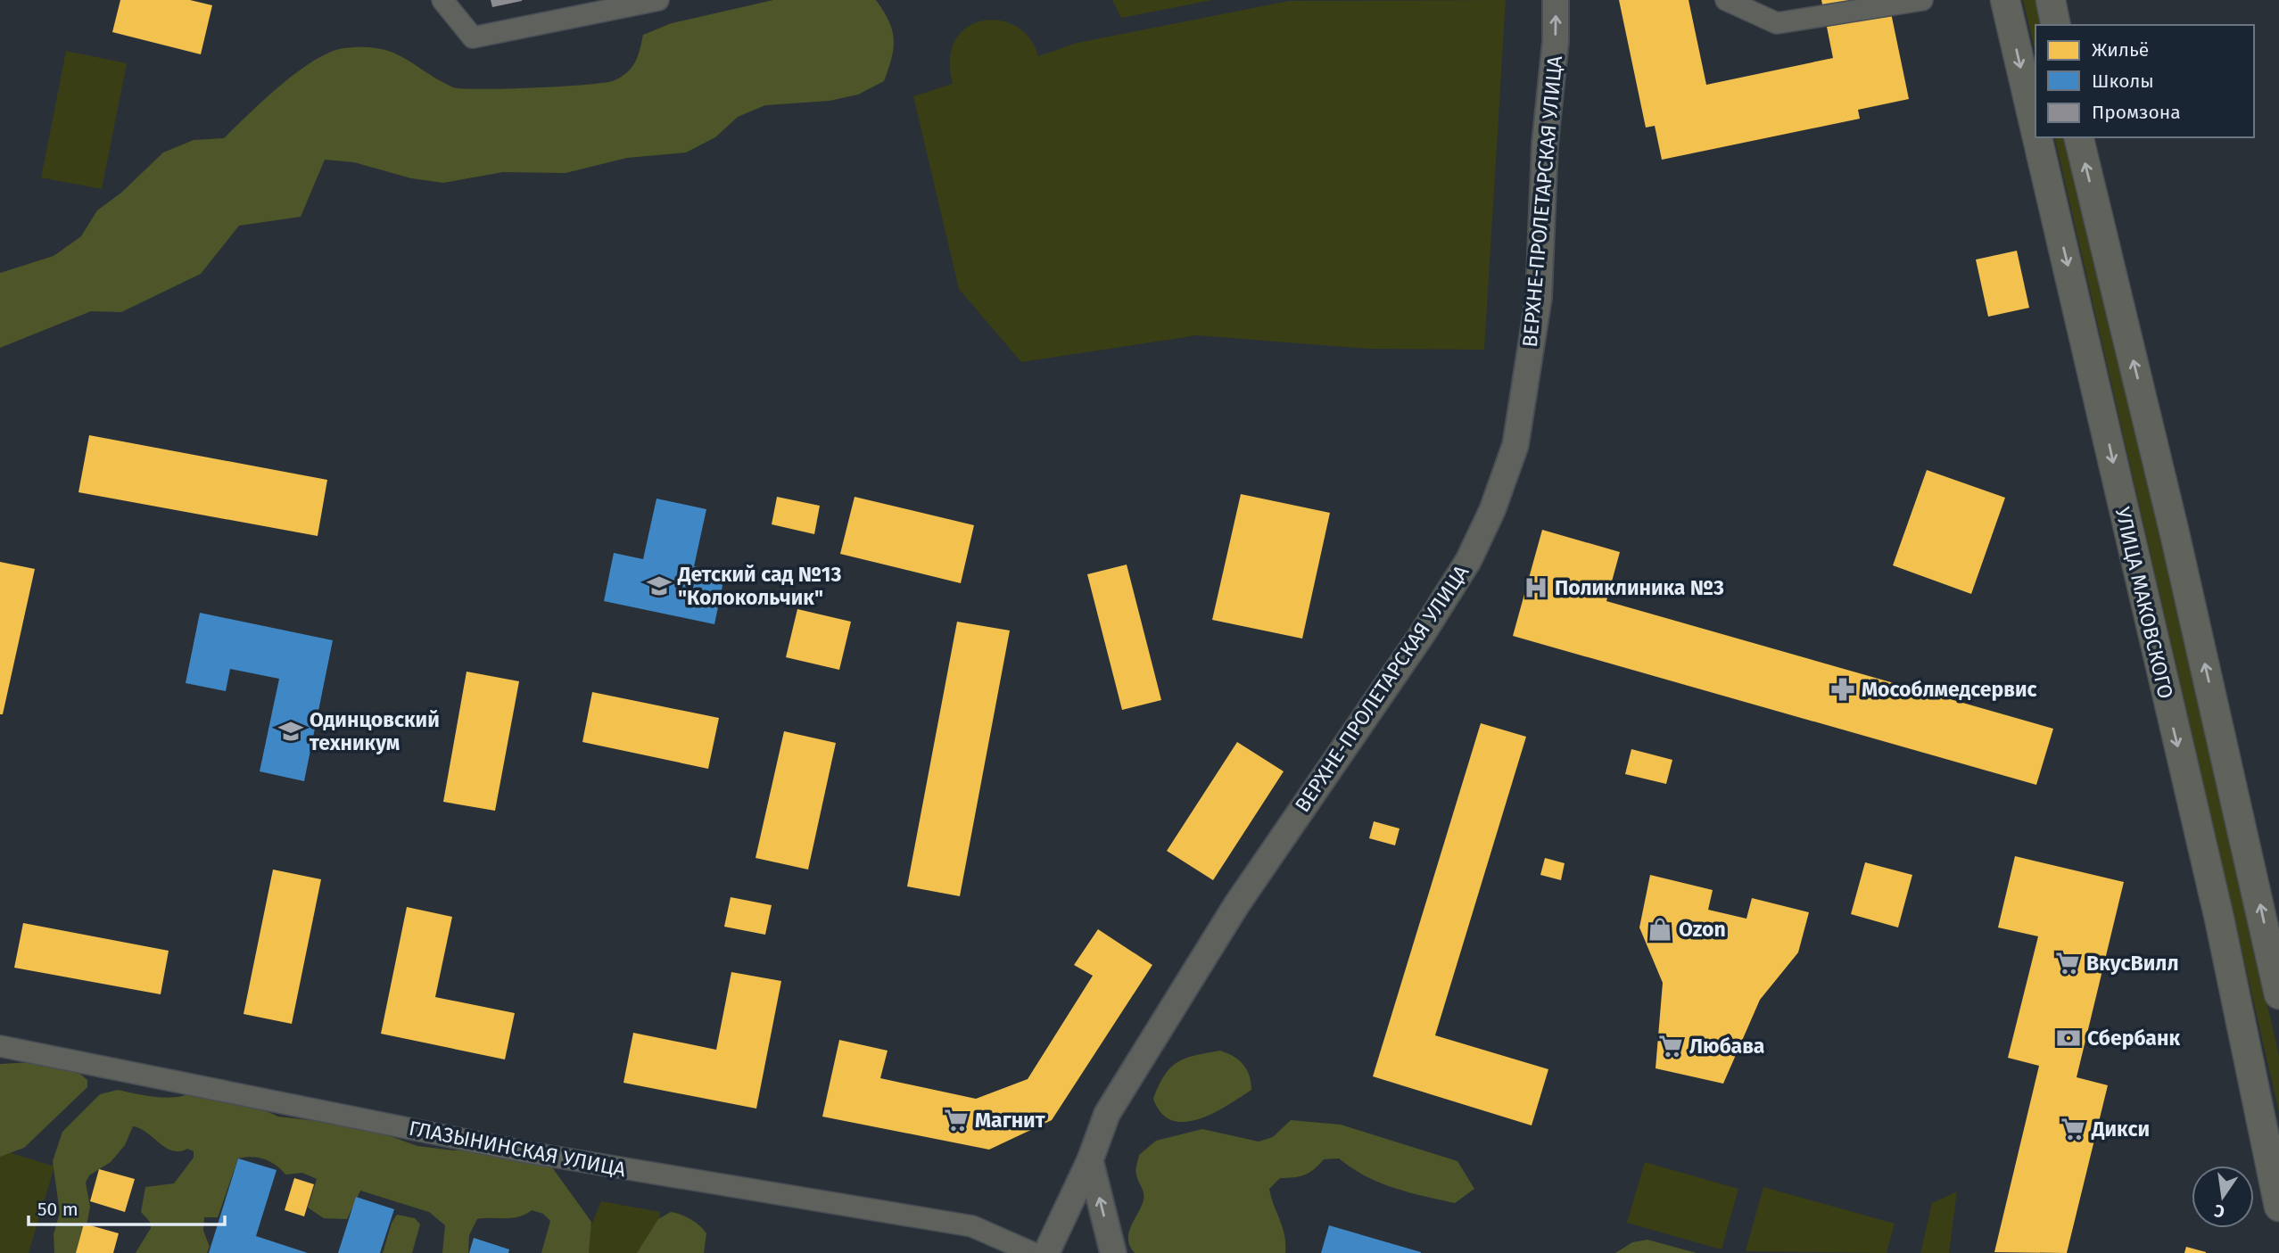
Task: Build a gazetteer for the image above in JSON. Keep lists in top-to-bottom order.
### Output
{
  "streets": {
    "main road": ["УЛИЦА МАКОВСКОГО"],
    "street": ["ВЕРХНЕ-ПРОЛЕТАРСКАЯ УЛИЦА", "ГЛАЗЫНИНСКАЯ УЛИЦА"]
  },
  "one_way": ["ВЕРХНЕ-ПРОЛЕТАРСКАЯ УЛИЦА"],
  "places": {
    "school or university": ["Детский сад №13 \"Колокольчик\"", "Одинцовский техникум"],
    "hospital": ["Поликлиника №3"],
    "pharmacy": ["Мособлмедсервис"],
    "shop": ["Ozon"],
    "supermarket": [
      "ВкусВилл",
      "Любава",
      "Магнит",
      "Дикси"
    ],
    "bank": ["Сбербанк"]
  },
  "legend": ["Жильё", "Школы", "Промзона"],
  "scale_bar": "50 m",
  "north": "bottom"
}
